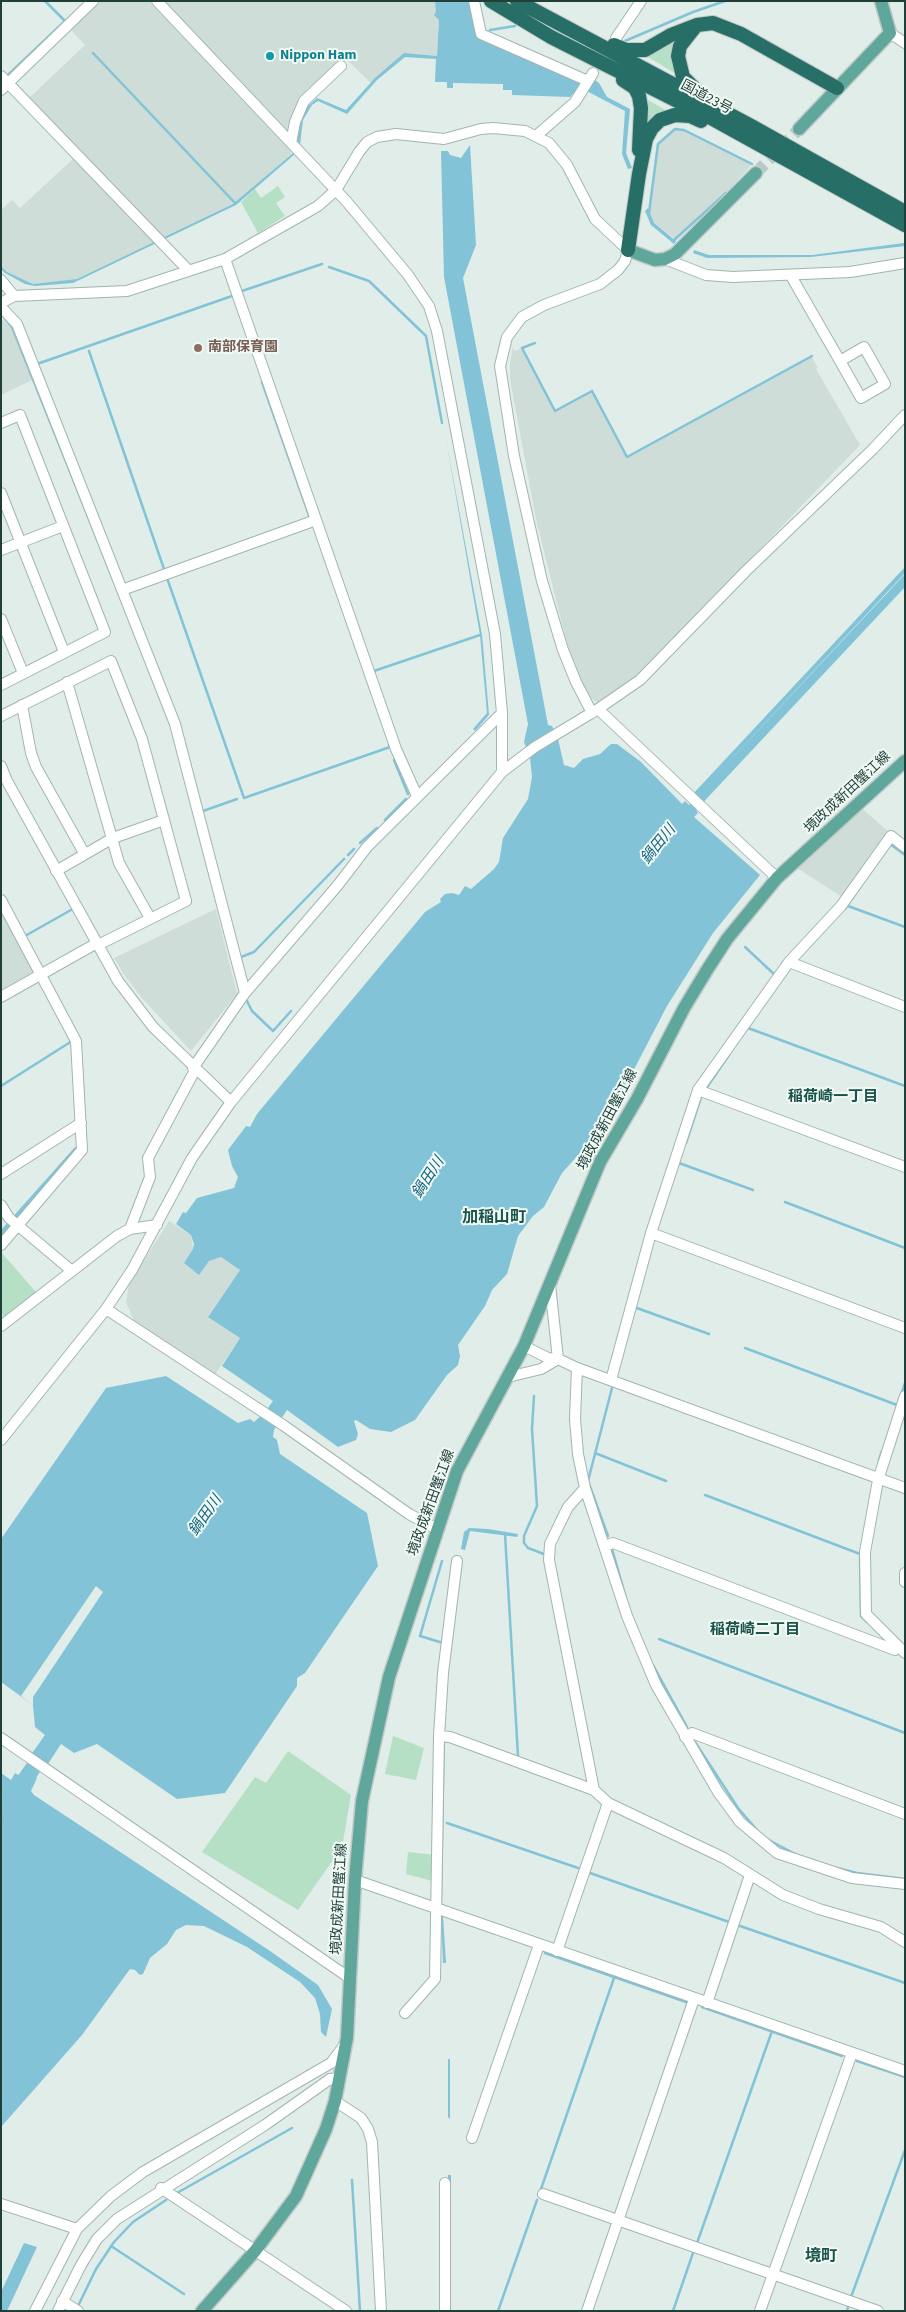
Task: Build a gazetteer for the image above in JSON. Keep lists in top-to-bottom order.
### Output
{
  "streets": {
    "highway": ["国道23号"],
    "main road": ["境政成新田蟹江線"]
  },
  "districts": [
    "稲荷崎一丁目",
    "加稲山町",
    "稲荷崎二丁目",
    "境町"
  ],
  "water": ["鍋田川"],
  "places": ["Nippon Ham", "南部保育園"]
}
